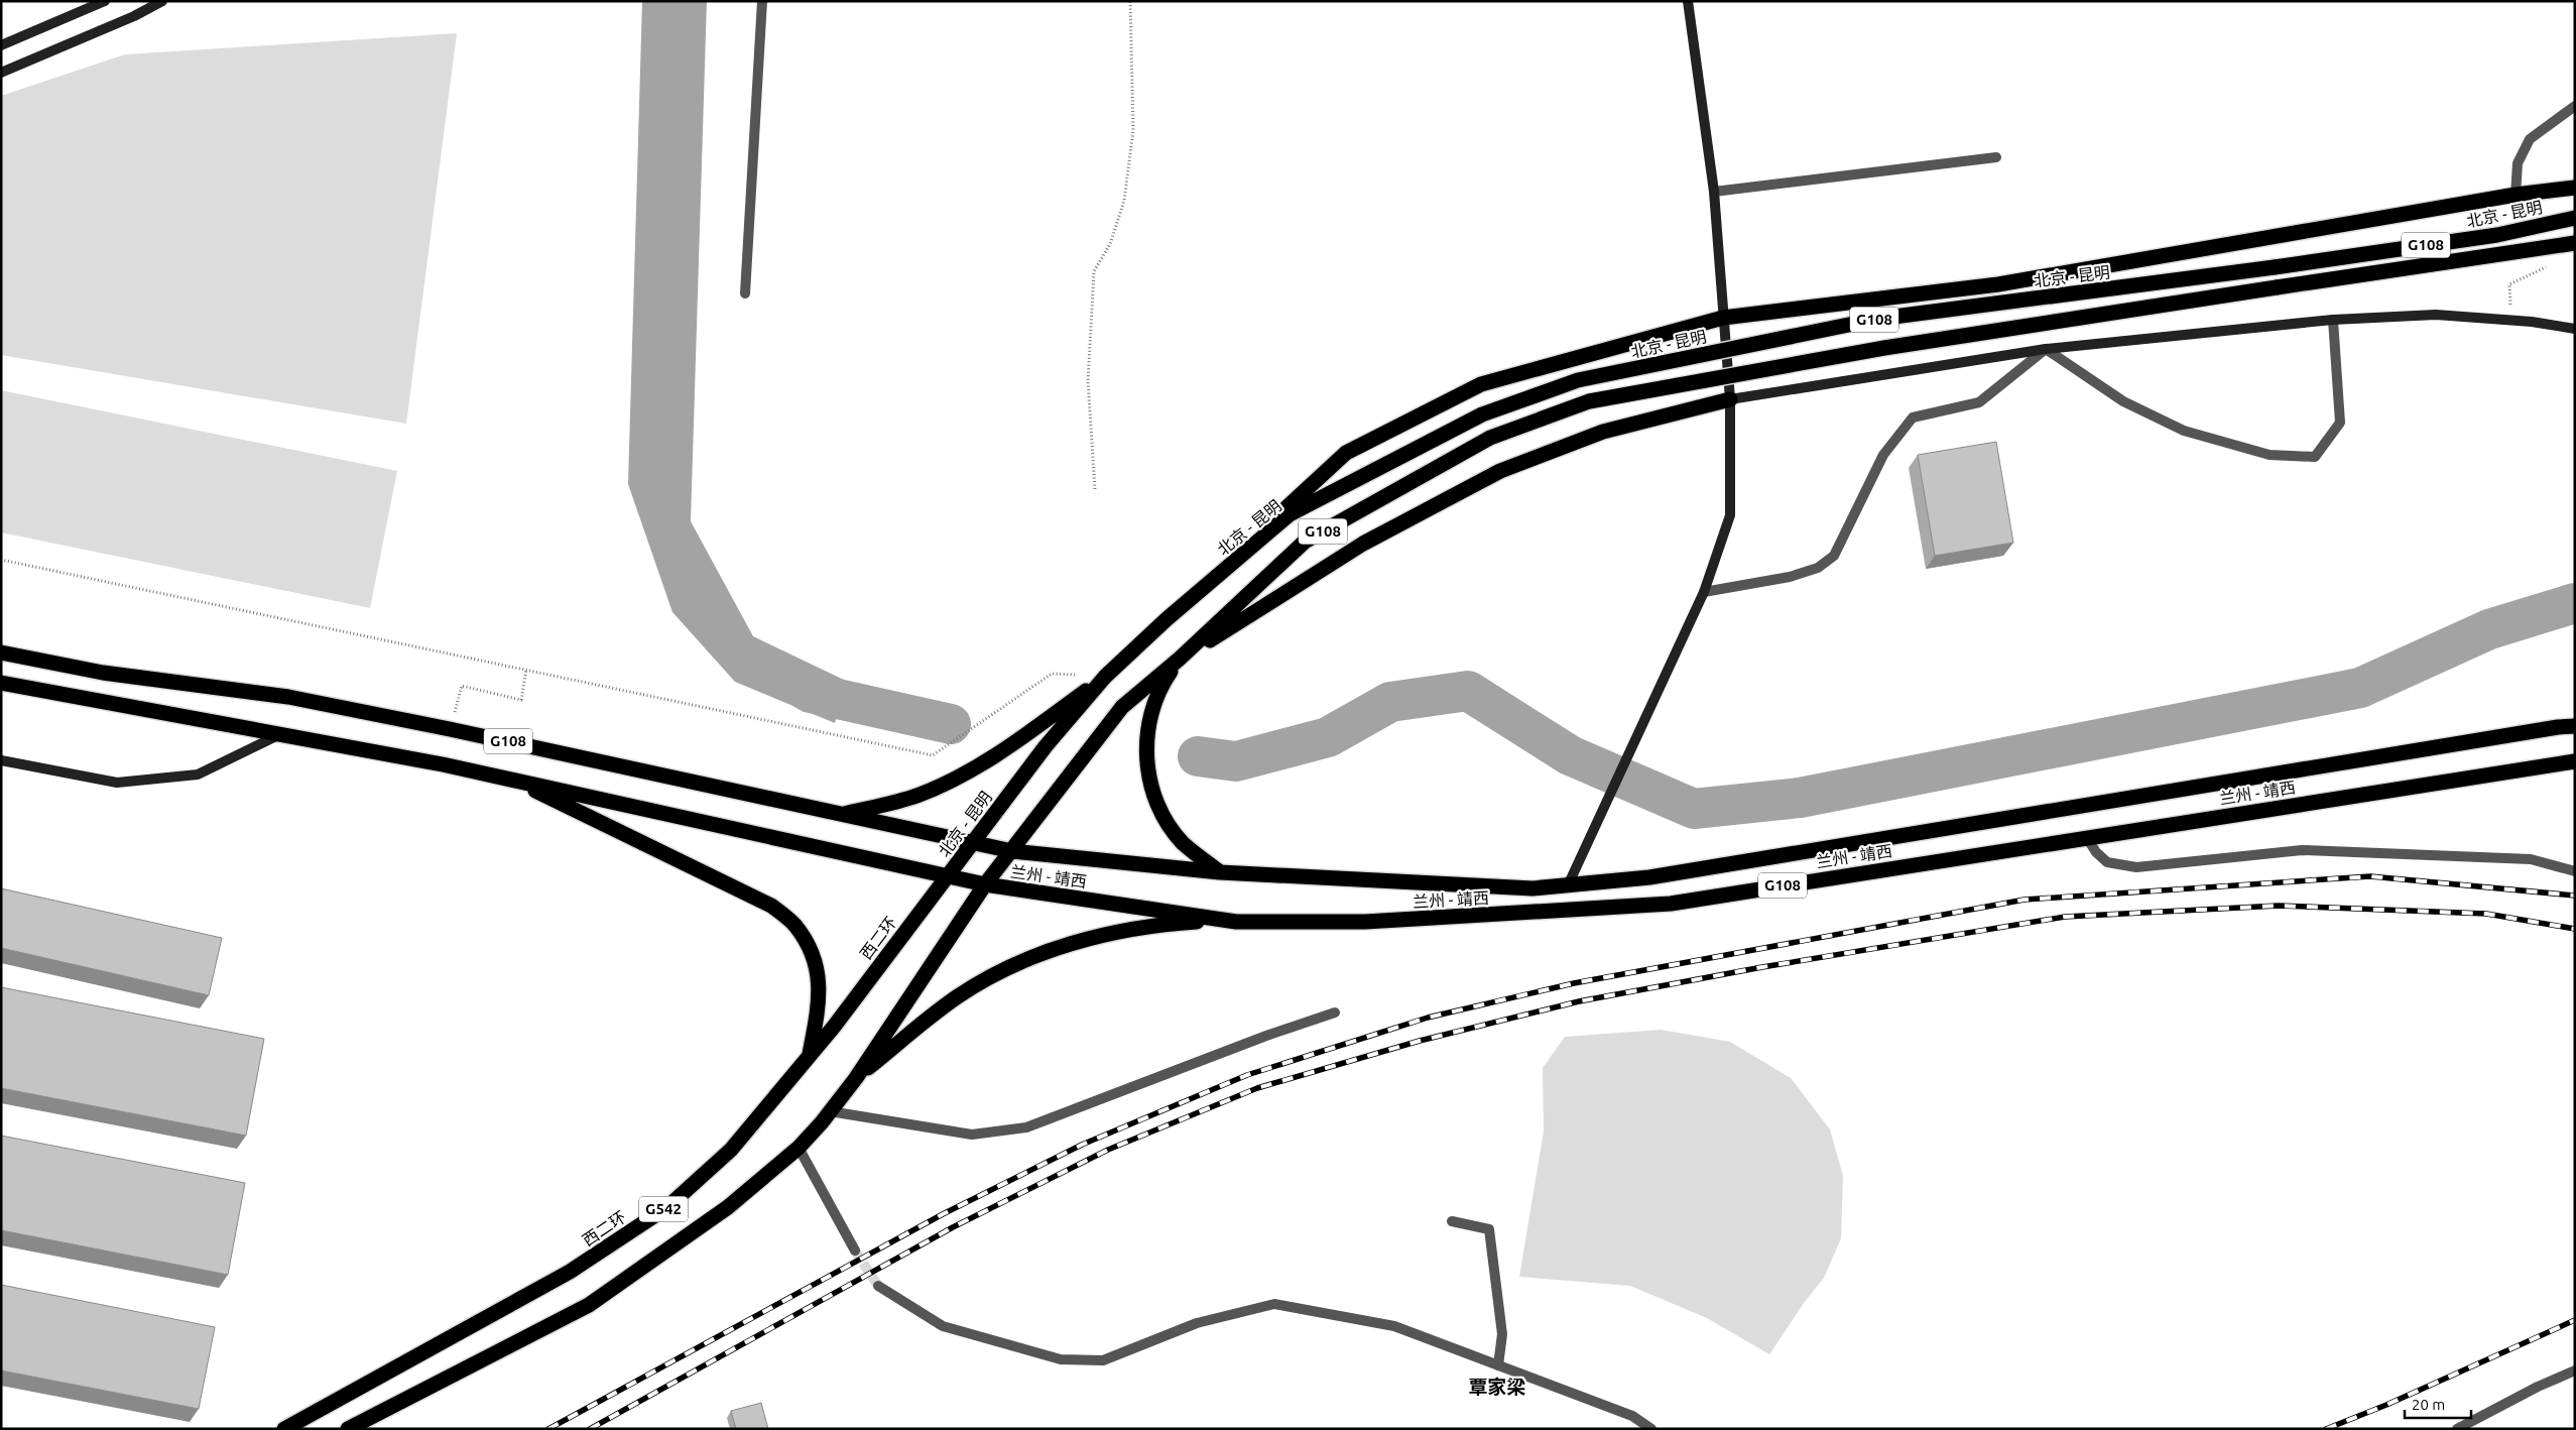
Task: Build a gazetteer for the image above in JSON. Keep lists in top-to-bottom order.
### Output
{
  "streets": {
    "highway": [
      "北京 - 昆明",
      "G108",
      "兰州 - 靖西",
      "西二环",
      "G542"
    ]
  },
  "crossings": [
    ["北京 - 昆明", "G108"],
    ["北京 - 昆明", "西二环"],
    ["G108", "兰州 - 靖西"],
    ["G108", "西二环"],
    ["G108", "G542"],
    ["兰州 - 靖西", "G542"]
  ],
  "districts": ["覃家梁"],
  "scale_bar": "20 m"
}
